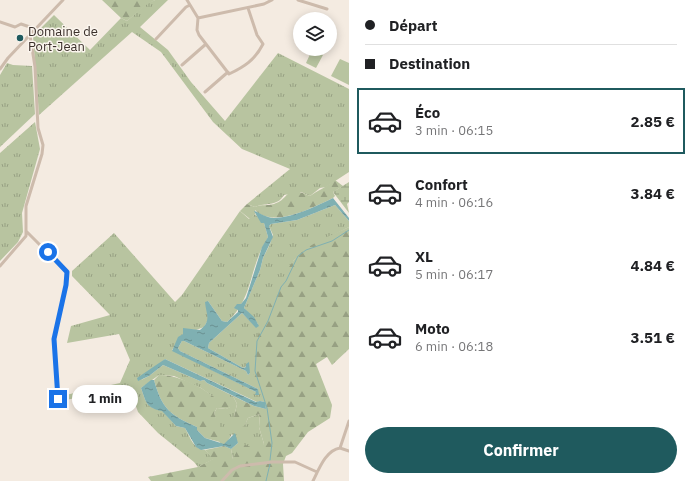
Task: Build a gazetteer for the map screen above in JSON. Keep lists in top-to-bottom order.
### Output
{
  "places": ["Domaine de Port-Jean"],
  "page": {
    "banner": ["Départ", "Destination"],
    "list": [
      {
        "name": "Éco",
        "note": "3 min · 06:15",
        "value": "2.85 €"
      },
      {
        "name": "Confort",
        "note": "4 min · 06:16",
        "value": "3.84 €"
      },
      {
        "name": "XL",
        "note": "5 min · 06:17",
        "value": "4.84 €"
      },
      {
        "name": "Moto",
        "note": "6 min · 06:18",
        "value": "3.51 €"
      }
    ],
    "bubble": "1 min",
    "buttons": "Confirmer"
  }
}
